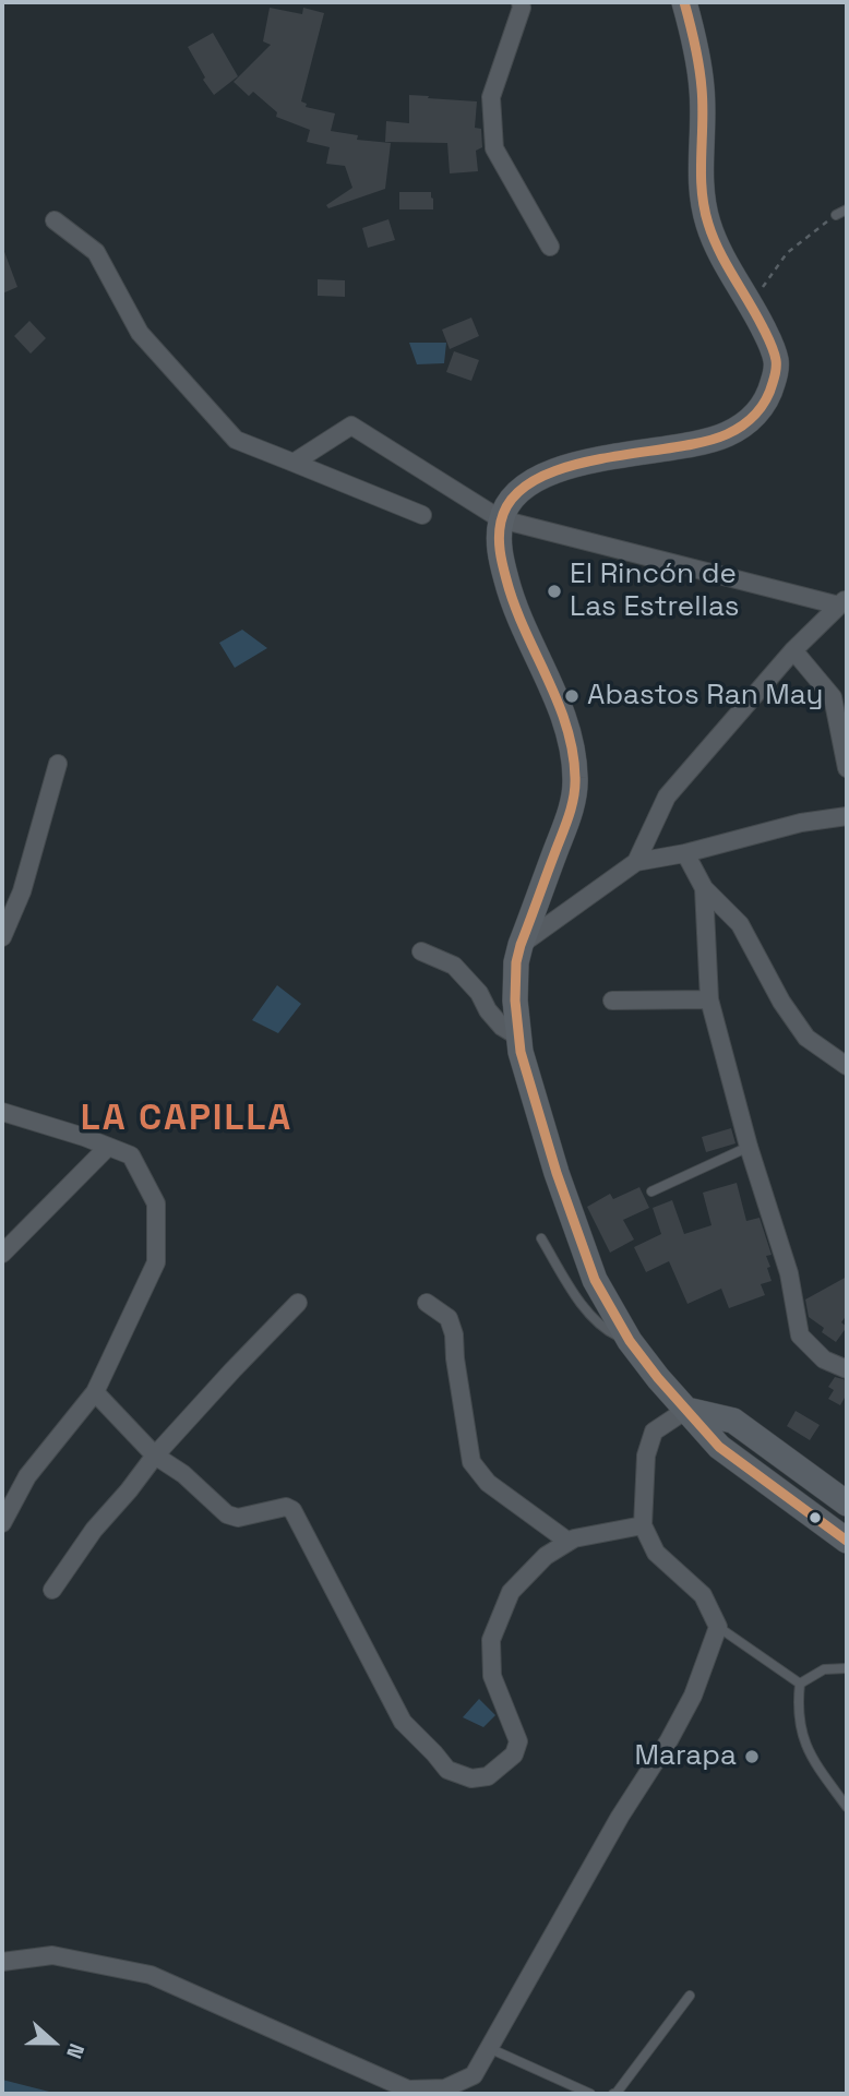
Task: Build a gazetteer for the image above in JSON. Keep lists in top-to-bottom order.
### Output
{
  "districts": ["LA CAPILLA"],
  "places": ["El Rincón de Las Estrellas", "Abastos Ran May", "Marapa"],
  "north": "right"
}
